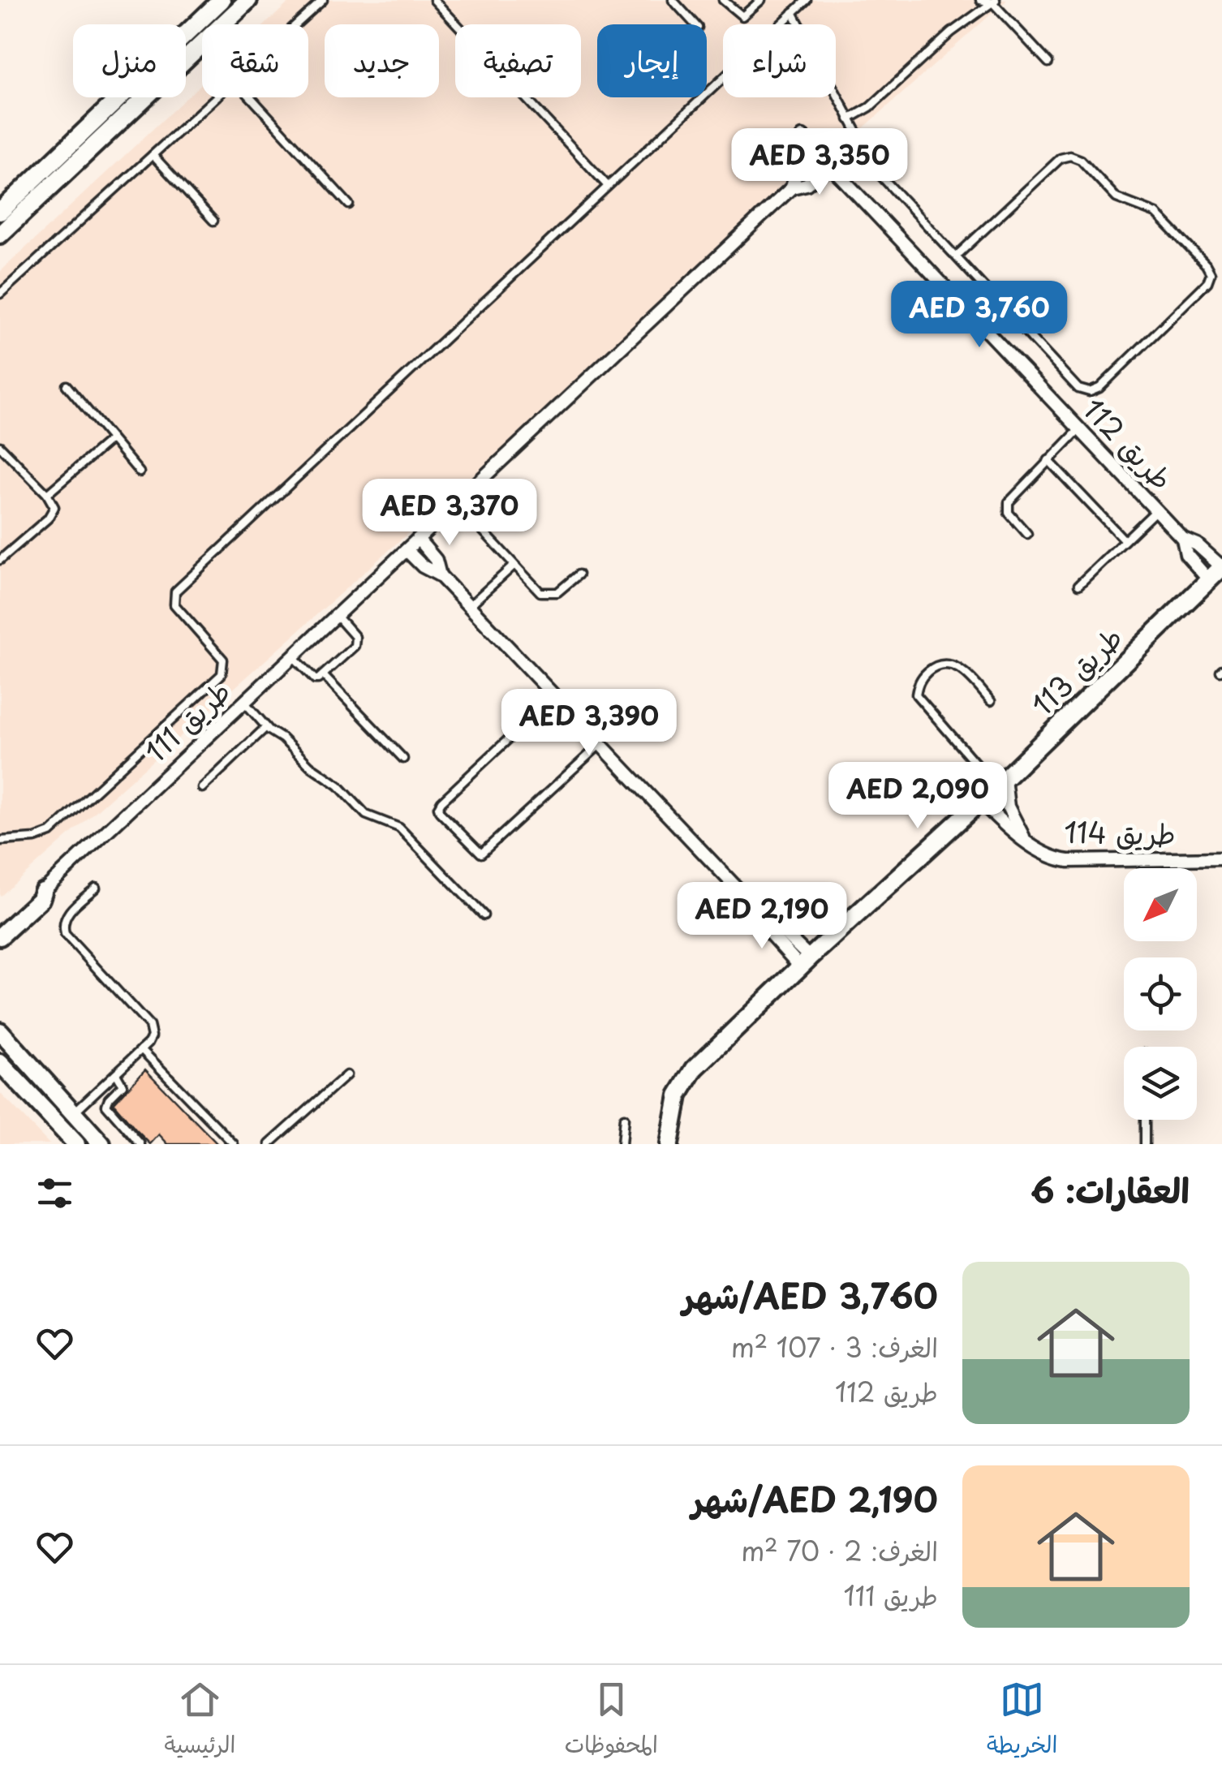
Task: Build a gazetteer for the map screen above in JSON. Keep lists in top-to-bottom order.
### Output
{
  "streets": {
    "street": [
      "طريق 112",
      "طريق 113",
      "طريق 111",
      "طريق 114"
    ]
  },
  "crossings": [
    ["طريق 112", "طريق 113"],
    ["طريق 112", "طريق 111"],
    ["طريق 113", "طريق 114"]
  ],
  "north": "bottom left",
  "page": {
    "chip": [
      "شراء",
      "إيجار",
      "تصفية",
      "جديد",
      "شقة",
      "منزل"
    ],
    "price": [
      "AED 3,350",
      "AED 3,760",
      "AED 3,370",
      "AED 3,390",
      "AED 2,090",
      "AED 2,190"
    ],
    "heading": "العقارات: 6",
    "list": [
      {
        "name": "AED 3,760/شهر",
        "note": "الغرف: 3 · 107 m² · طريق 112"
      },
      {
        "name": "AED 2,190/شهر",
        "note": "الغرف: 2 · 70 m² · طريق 111"
      }
    ],
    "tabs": ["الخريطة", "المحفوظات", "الرئيسية"]
  }
}
